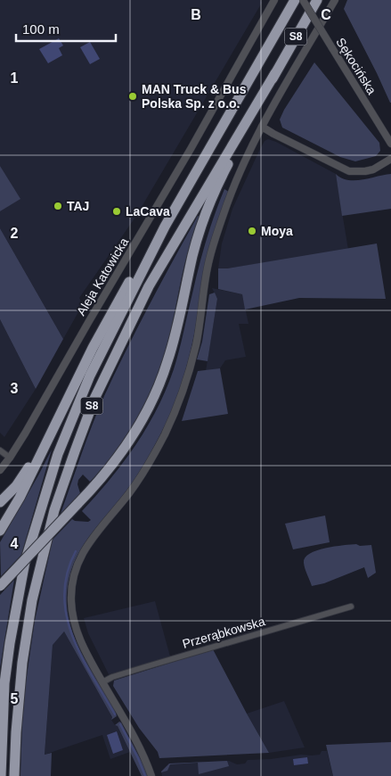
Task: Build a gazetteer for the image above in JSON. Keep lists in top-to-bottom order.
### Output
{
  "streets": {
    "highway": ["S8"],
    "street": ["Sękocińska", "Aleja Katowicka", "Przerąbkowska"]
  },
  "places": [
    "MAN Truck & Bus Polska Sp. z o.o.",
    "TAJ",
    "LaCava",
    "Moya"
  ],
  "scale_bar": "100 m",
  "grid": {
    "columns": ["B", "C"],
    "rows": [
      "1",
      "2",
      "3",
      "4",
      "5"
    ]
  }
}
